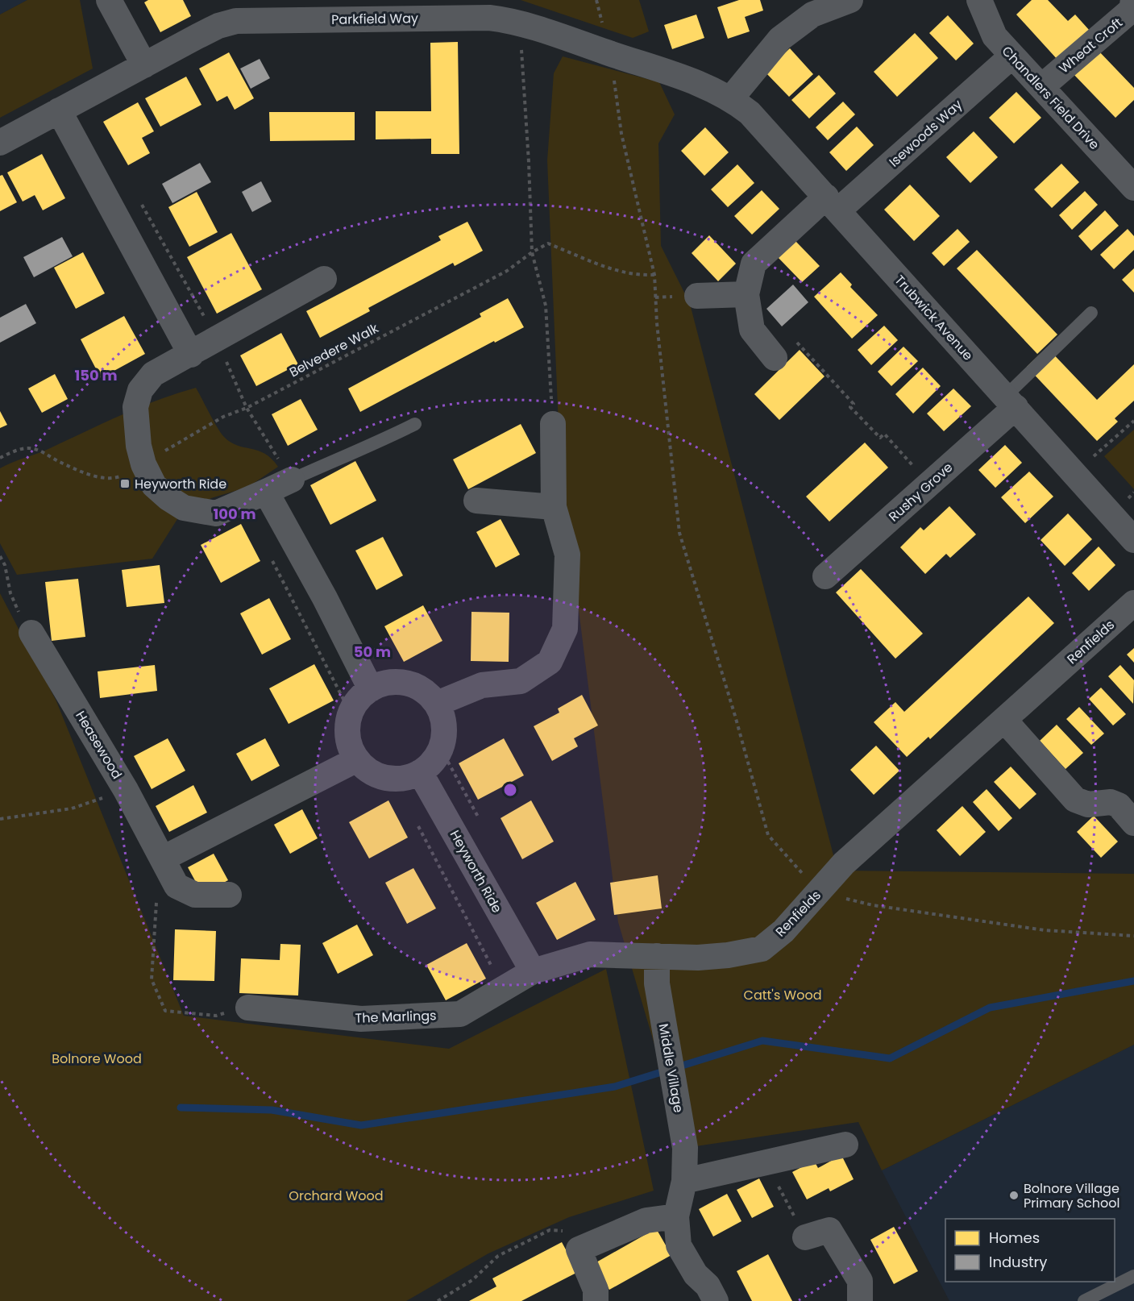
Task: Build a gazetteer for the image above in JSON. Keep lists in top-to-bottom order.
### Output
{
  "streets": {
    "street": [
      "Parkfield Way",
      "Wheat Croft",
      "Chandlers Field Drive",
      "Isewoods Way",
      "Trubwick Avenue",
      "Rushy Grove",
      "Renfields",
      "Heasewood",
      "Heyworth Ride",
      "The Marlings",
      "Middle Village"
    ],
    "path": ["Belvedere Walk"]
  },
  "crossings": [
    ["Parkfield Way", "Trubwick Avenue"],
    ["Wheat Croft", "Chandlers Field Drive"],
    ["Chandlers Field Drive", "Isewoods Way"],
    ["Isewoods Way", "Trubwick Avenue"],
    ["Trubwick Avenue", "Rushy Grove"],
    ["Renfields", "Heyworth Ride"],
    ["Renfields", "The Marlings"],
    ["Renfields", "Middle Village"],
    ["Heyworth Ride", "The Marlings"]
  ],
  "parks": ["Catt's Wood", "Bolnore Wood", "Orchard Wood"],
  "places": {
    "transit": ["Heyworth Ride"],
    "other": ["Bolnore Village Primary School"]
  },
  "legend": ["Homes", "Industry"],
  "rings": ["150 m", "100 m", "50 m"]
}
